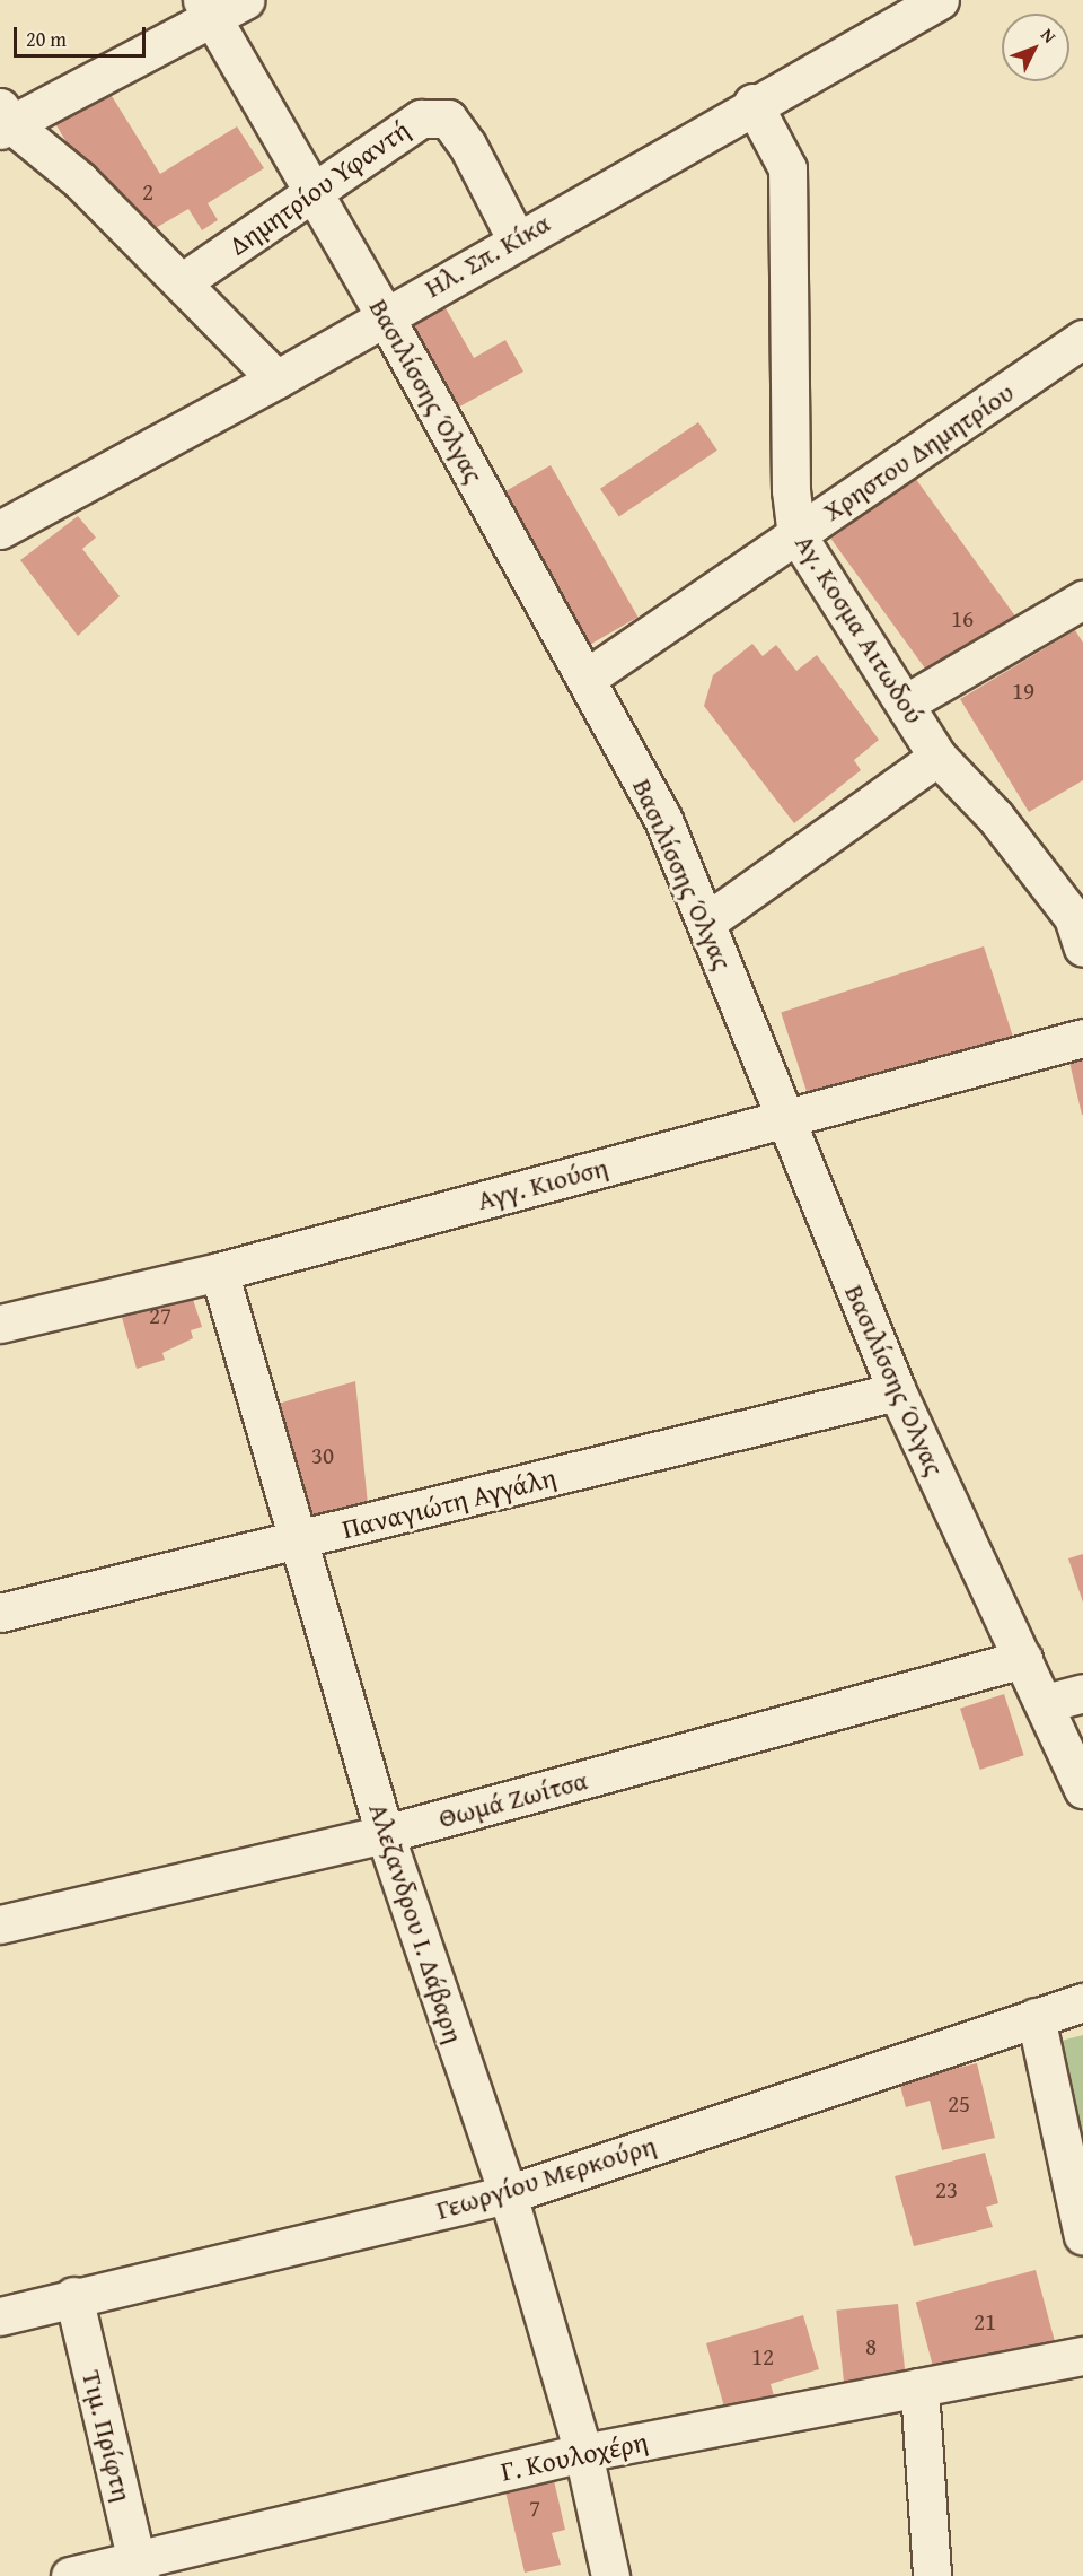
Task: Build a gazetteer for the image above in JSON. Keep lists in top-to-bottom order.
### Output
{
  "streets": {
    "street": [
      "Δημητρίου Υφαντή",
      "Ηλ. Σπ. Κίκα",
      "Βασιλίσσης Όλγας",
      "Χρηστου Δημητρίου",
      "Αγ. Κοσμα Αιτωδού",
      "Αγγ. Κιούση",
      "Παναγιώτη Αγγάλη",
      "Θωμά Ζωίτσα",
      "Αλεζανδρου Ι. Δάβαρη",
      "Γεωργίου Μερκούρη",
      "Τιμ. Πρίφτη",
      "Γ. Κουλοχέρη"
    ]
  },
  "crossings": [
    ["Δημητρίου Υφαντή", "Ηλ. Σπ. Κίκα"],
    ["Δημητρίου Υφαντή", "Βασιλίσσης Όλγας"],
    ["Ηλ. Σπ. Κίκα", "Βασιλίσσης Όλγας"],
    ["Ηλ. Σπ. Κίκα", "Αγ. Κοσμα Αιτωδού"],
    ["Βασιλίσσης Όλγας", "Χρηστου Δημητρίου"],
    ["Βασιλίσσης Όλγας", "Αγγ. Κιούση"],
    ["Βασιλίσσης Όλγας", "Παναγιώτη Αγγάλη"],
    ["Βασιλίσσης Όλγας", "Θωμά Ζωίτσα"],
    ["Χρηστου Δημητρίου", "Αγ. Κοσμα Αιτωδού"],
    ["Αγγ. Κιούση", "Αλεζανδρου Ι. Δάβαρη"],
    ["Παναγιώτη Αγγάλη", "Αλεζανδρου Ι. Δάβαρη"],
    ["Θωμά Ζωίτσα", "Αλεζανδρου Ι. Δάβαρη"],
    ["Αλεζανδρου Ι. Δάβαρη", "Γεωργίου Μερκούρη"],
    ["Αλεζανδρου Ι. Δάβαρη", "Γ. Κουλοχέρη"],
    ["Γεωργίου Μερκούρη", "Τιμ. Πρίφτη"],
    ["Τιμ. Πρίφτη", "Γ. Κουλοχέρη"]
  ],
  "house_numbers": [
    "2",
    "16",
    "19",
    "27",
    "30",
    "25",
    "23",
    "21",
    "8",
    "12",
    "7"
  ],
  "scale_bar": "20 m",
  "north": "top right"
}
